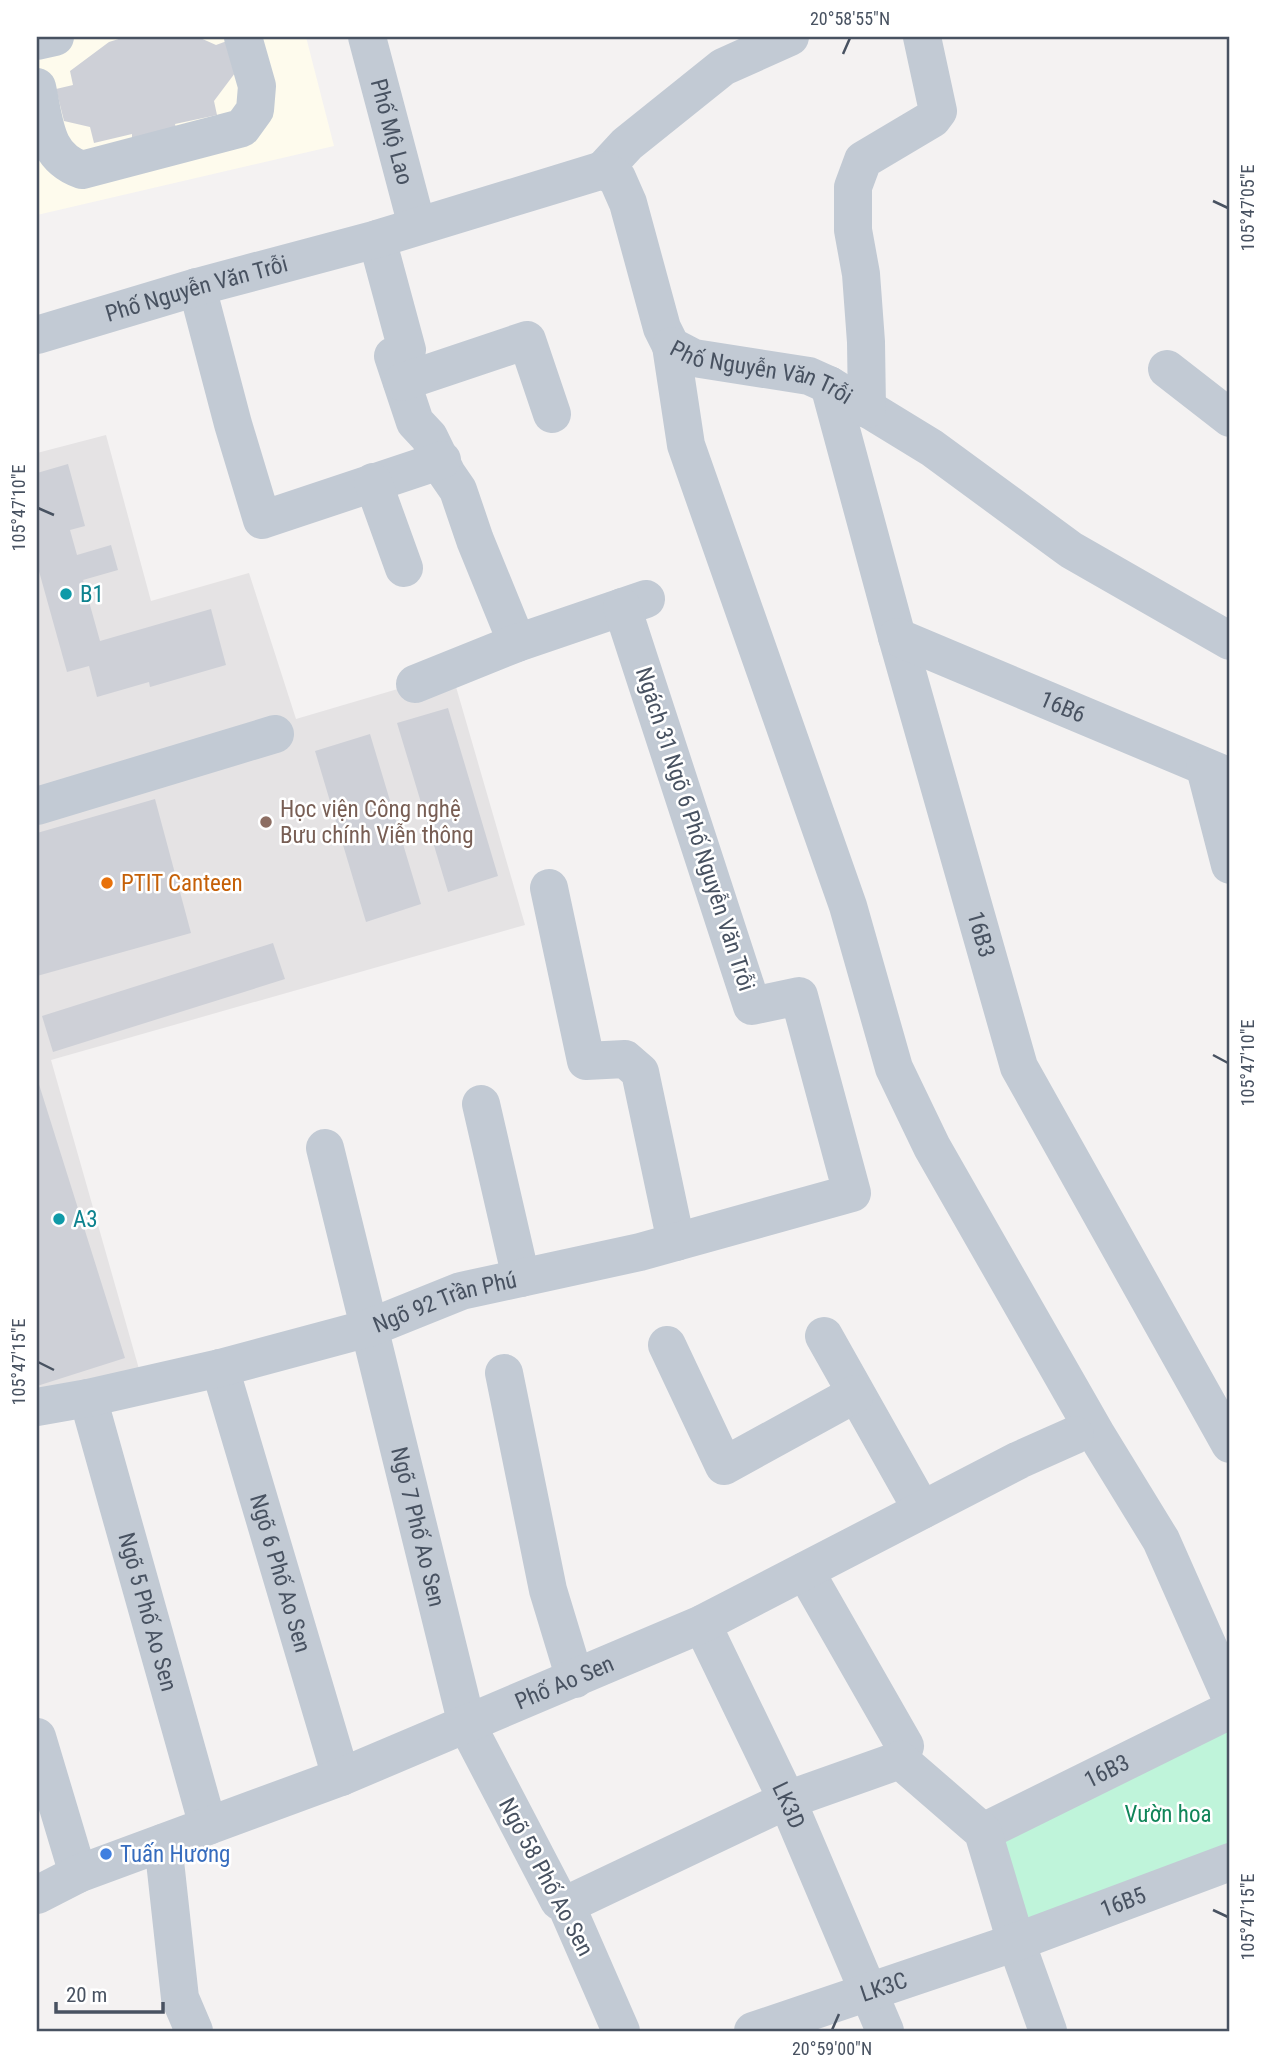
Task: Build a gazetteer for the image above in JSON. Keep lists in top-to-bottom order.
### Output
{
  "streets": {
    "street": [
      "Phố Mộ Lao",
      "Phố Nguyễn Văn Trỗi",
      "16B6",
      "Ngách 31 Ngõ 6 Phố Nguyễn Văn Trỗi",
      "16B3",
      "Ngõ 92 Trần Phú",
      "Ngõ 7 Phố Ao Sen",
      "Ngõ 6 Phố Ao Sen",
      "Ngõ 5 Phố Ao Sen",
      "Phố Ao Sen",
      "LK3D",
      "Ngõ 58 Phố Ao Sen",
      "16B5",
      "LK3C"
    ]
  },
  "crossings": [
    ["Phố Mộ Lao", "Phố Nguyễn Văn Trỗi"],
    ["Phố Nguyễn Văn Trỗi", "16B3"],
    ["16B6", "16B3"],
    ["Ngách 31 Ngõ 6 Phố Nguyễn Văn Trỗi", "Ngõ 92 Trần Phú"],
    ["Ngõ 92 Trần Phú", "Ngõ 7 Phố Ao Sen"],
    ["Ngõ 92 Trần Phú", "Ngõ 6 Phố Ao Sen"],
    ["Ngõ 92 Trần Phú", "Ngõ 5 Phố Ao Sen"],
    ["Ngõ 7 Phố Ao Sen", "Phố Ao Sen"],
    ["Ngõ 7 Phố Ao Sen", "Ngõ 58 Phố Ao Sen"],
    ["Ngõ 6 Phố Ao Sen", "Phố Ao Sen"],
    ["Ngõ 5 Phố Ao Sen", "Phố Ao Sen"],
    ["Phố Ao Sen", "LK3D"],
    ["Phố Ao Sen", "Ngõ 58 Phố Ao Sen"],
    ["LK3D", "LK3C"],
    ["16B5", "LK3C"]
  ],
  "parks": ["Vườn hoa"],
  "places": [
    "B1",
    "Học viện Công nghệ Bưu chính Viễn thông",
    "PTIT Canteen",
    "A3",
    "Tuấn Hương"
  ],
  "scale_bar": "20 m",
  "coordinates": [
    "20°58'55\"N",
    "105°47'05\"E",
    "105°47'10\"E",
    "105°47'15\"E",
    "20°59'00\"N"
  ]
}
